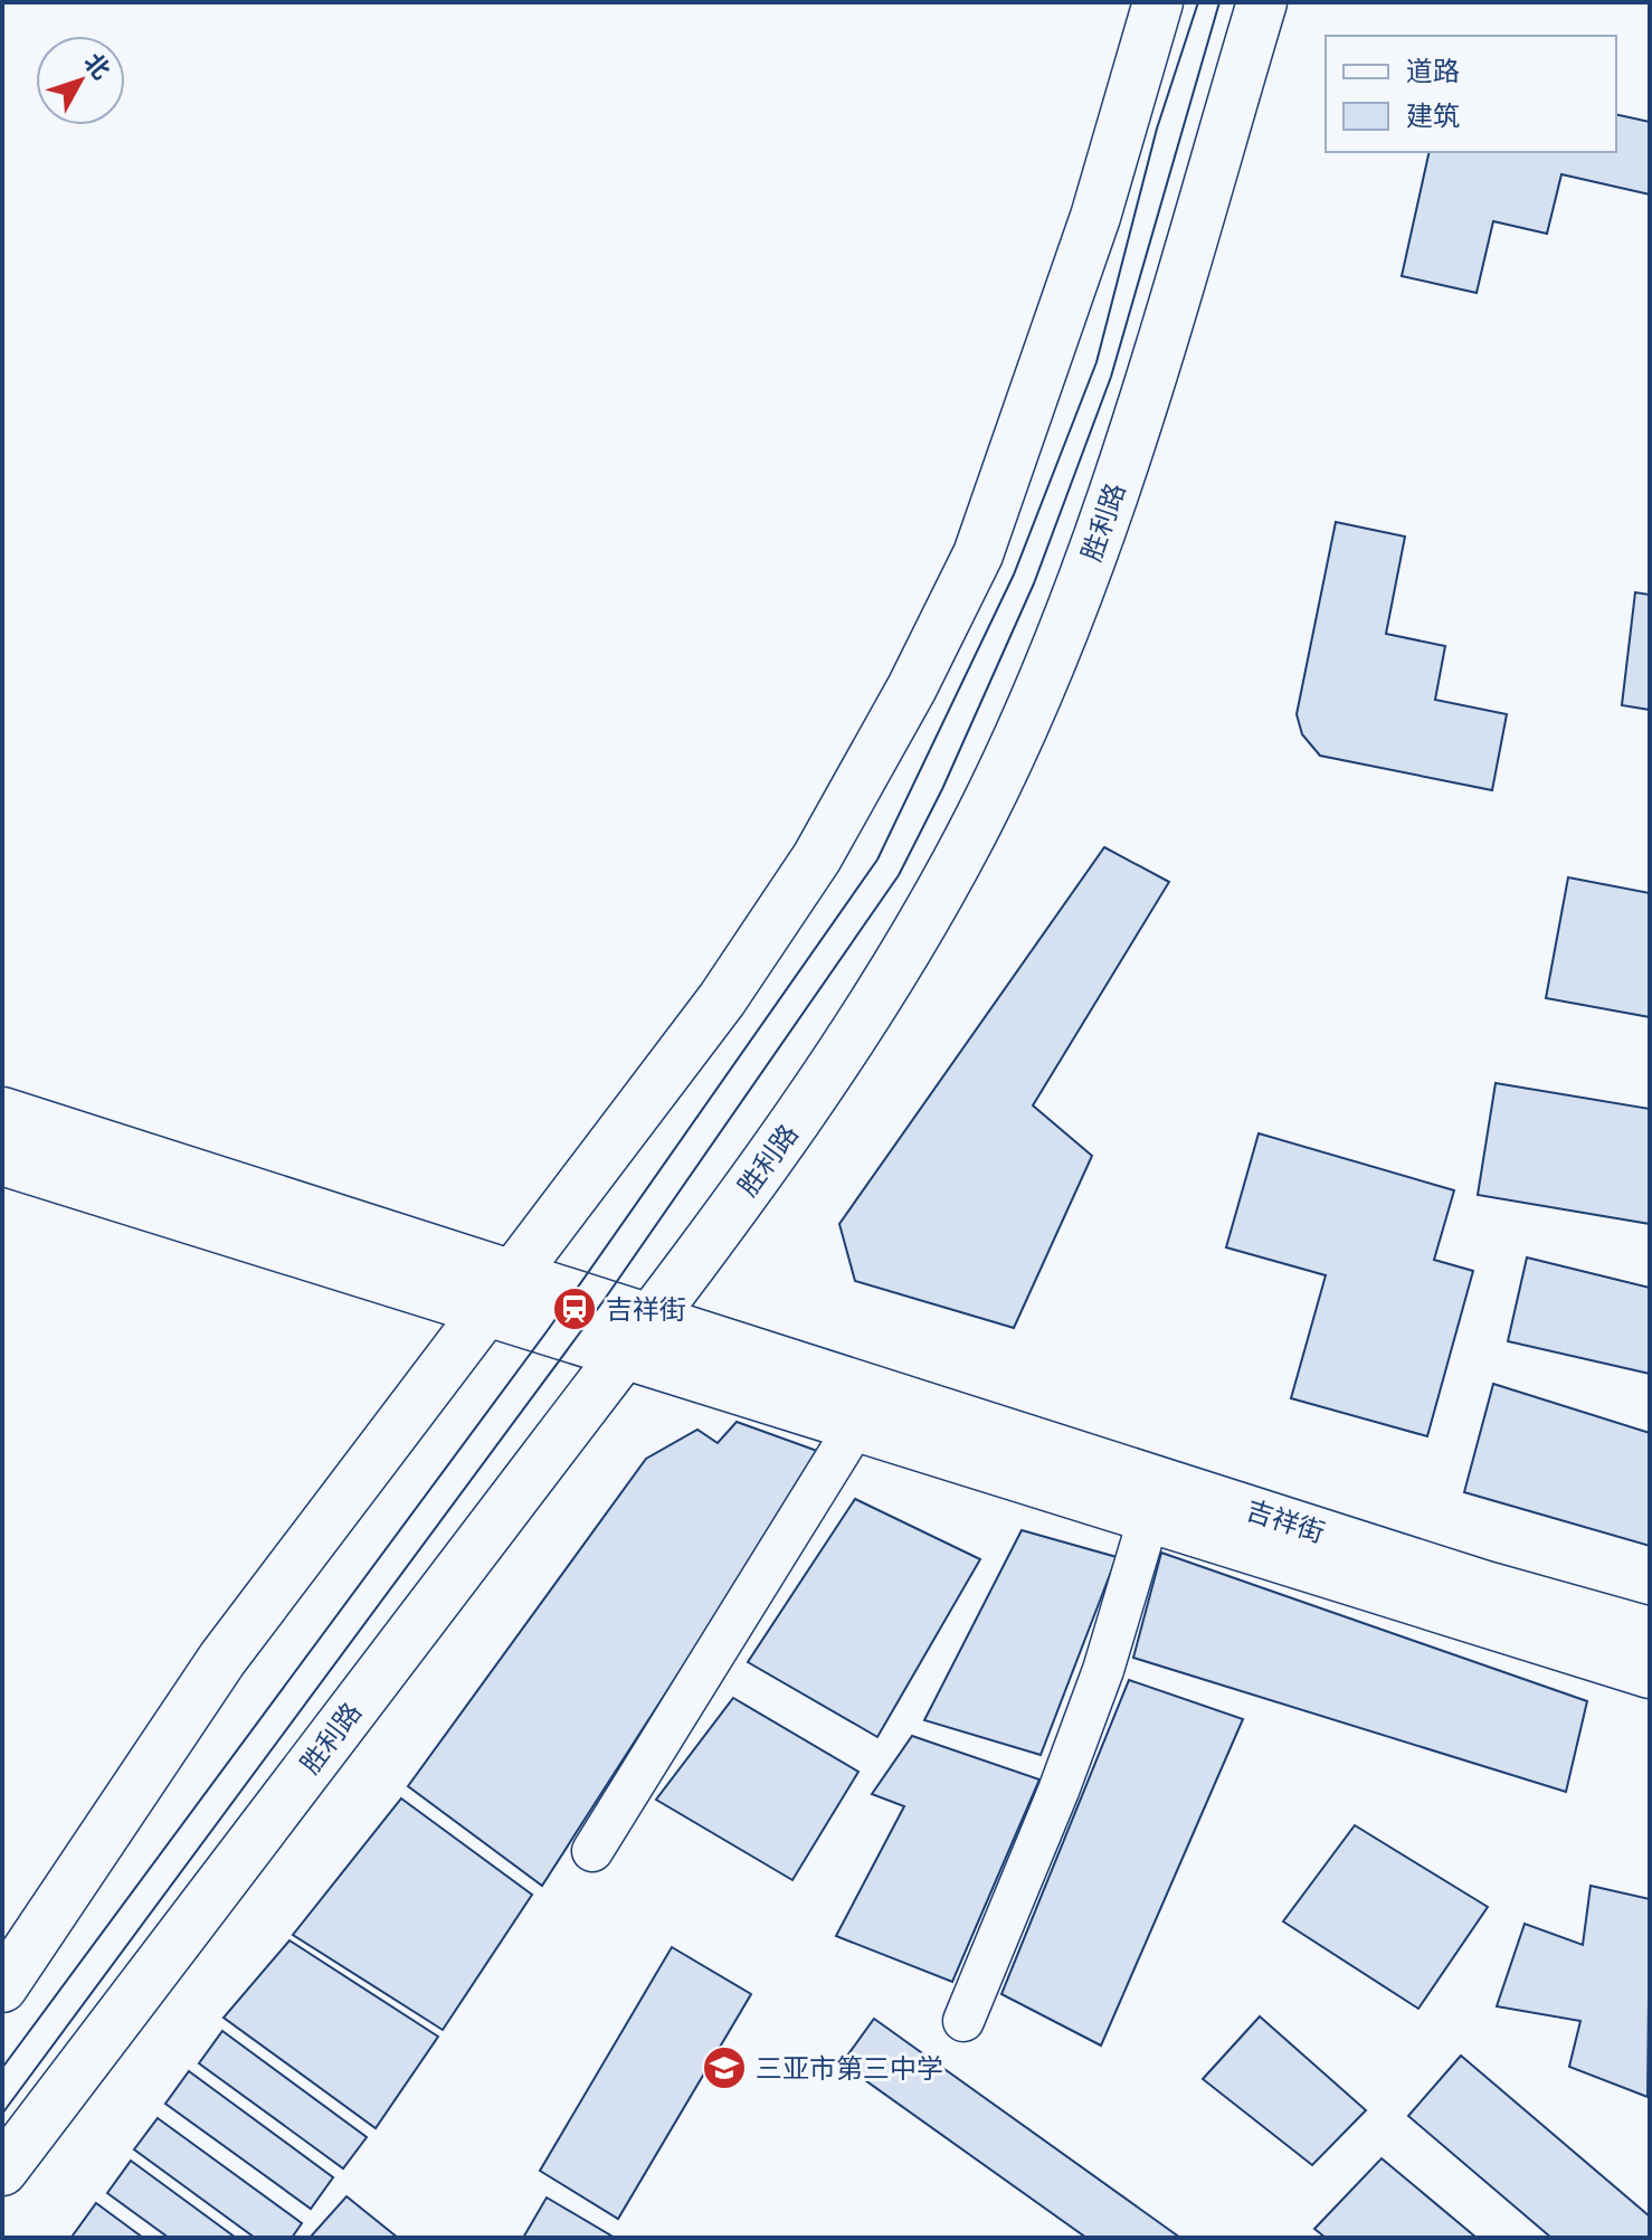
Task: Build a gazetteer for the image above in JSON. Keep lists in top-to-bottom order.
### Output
{
  "streets": {
    "main road": ["胜利路", "吉祥街"]
  },
  "crossings": [
    ["胜利路", "吉祥街"]
  ],
  "places": {
    "station": ["吉祥街"],
    "school or university": ["三亚市第三中学"]
  },
  "legend": ["道路", "建筑"],
  "north": "top right"
}
